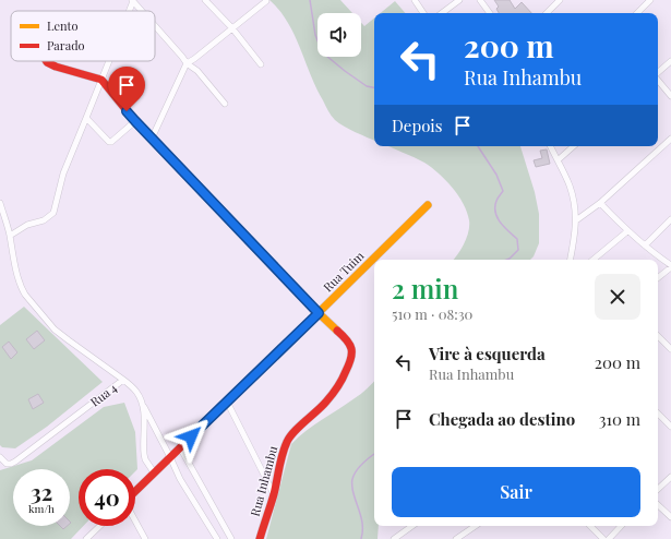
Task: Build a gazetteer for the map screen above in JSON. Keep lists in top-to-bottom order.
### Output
{
  "streets": {
    "street": ["Rua Tuim", "Rua 4", "Rua Inhambu"]
  },
  "crossings": [
    ["Rua Tuim", "Rua 4"],
    ["Rua Tuim", "Rua Inhambu"]
  ],
  "legend": ["Lento", "Parado"],
  "page": {
    "turn": ["200 m", "Rua Inhambu"],
    "then": "Depois",
    "heading": ["2 min", "510 m · 08:30"],
    "list": [
      {
        "name": "Vire à esquerda",
        "note": "Rua Inhambu",
        "value": "200 m"
      },
      {
        "name": "Chegada ao destino",
        "value": "310 m"
      }
    ],
    "buttons": "Sair",
    "speed": "32 km/h",
    "limit": "40"
  }
}
